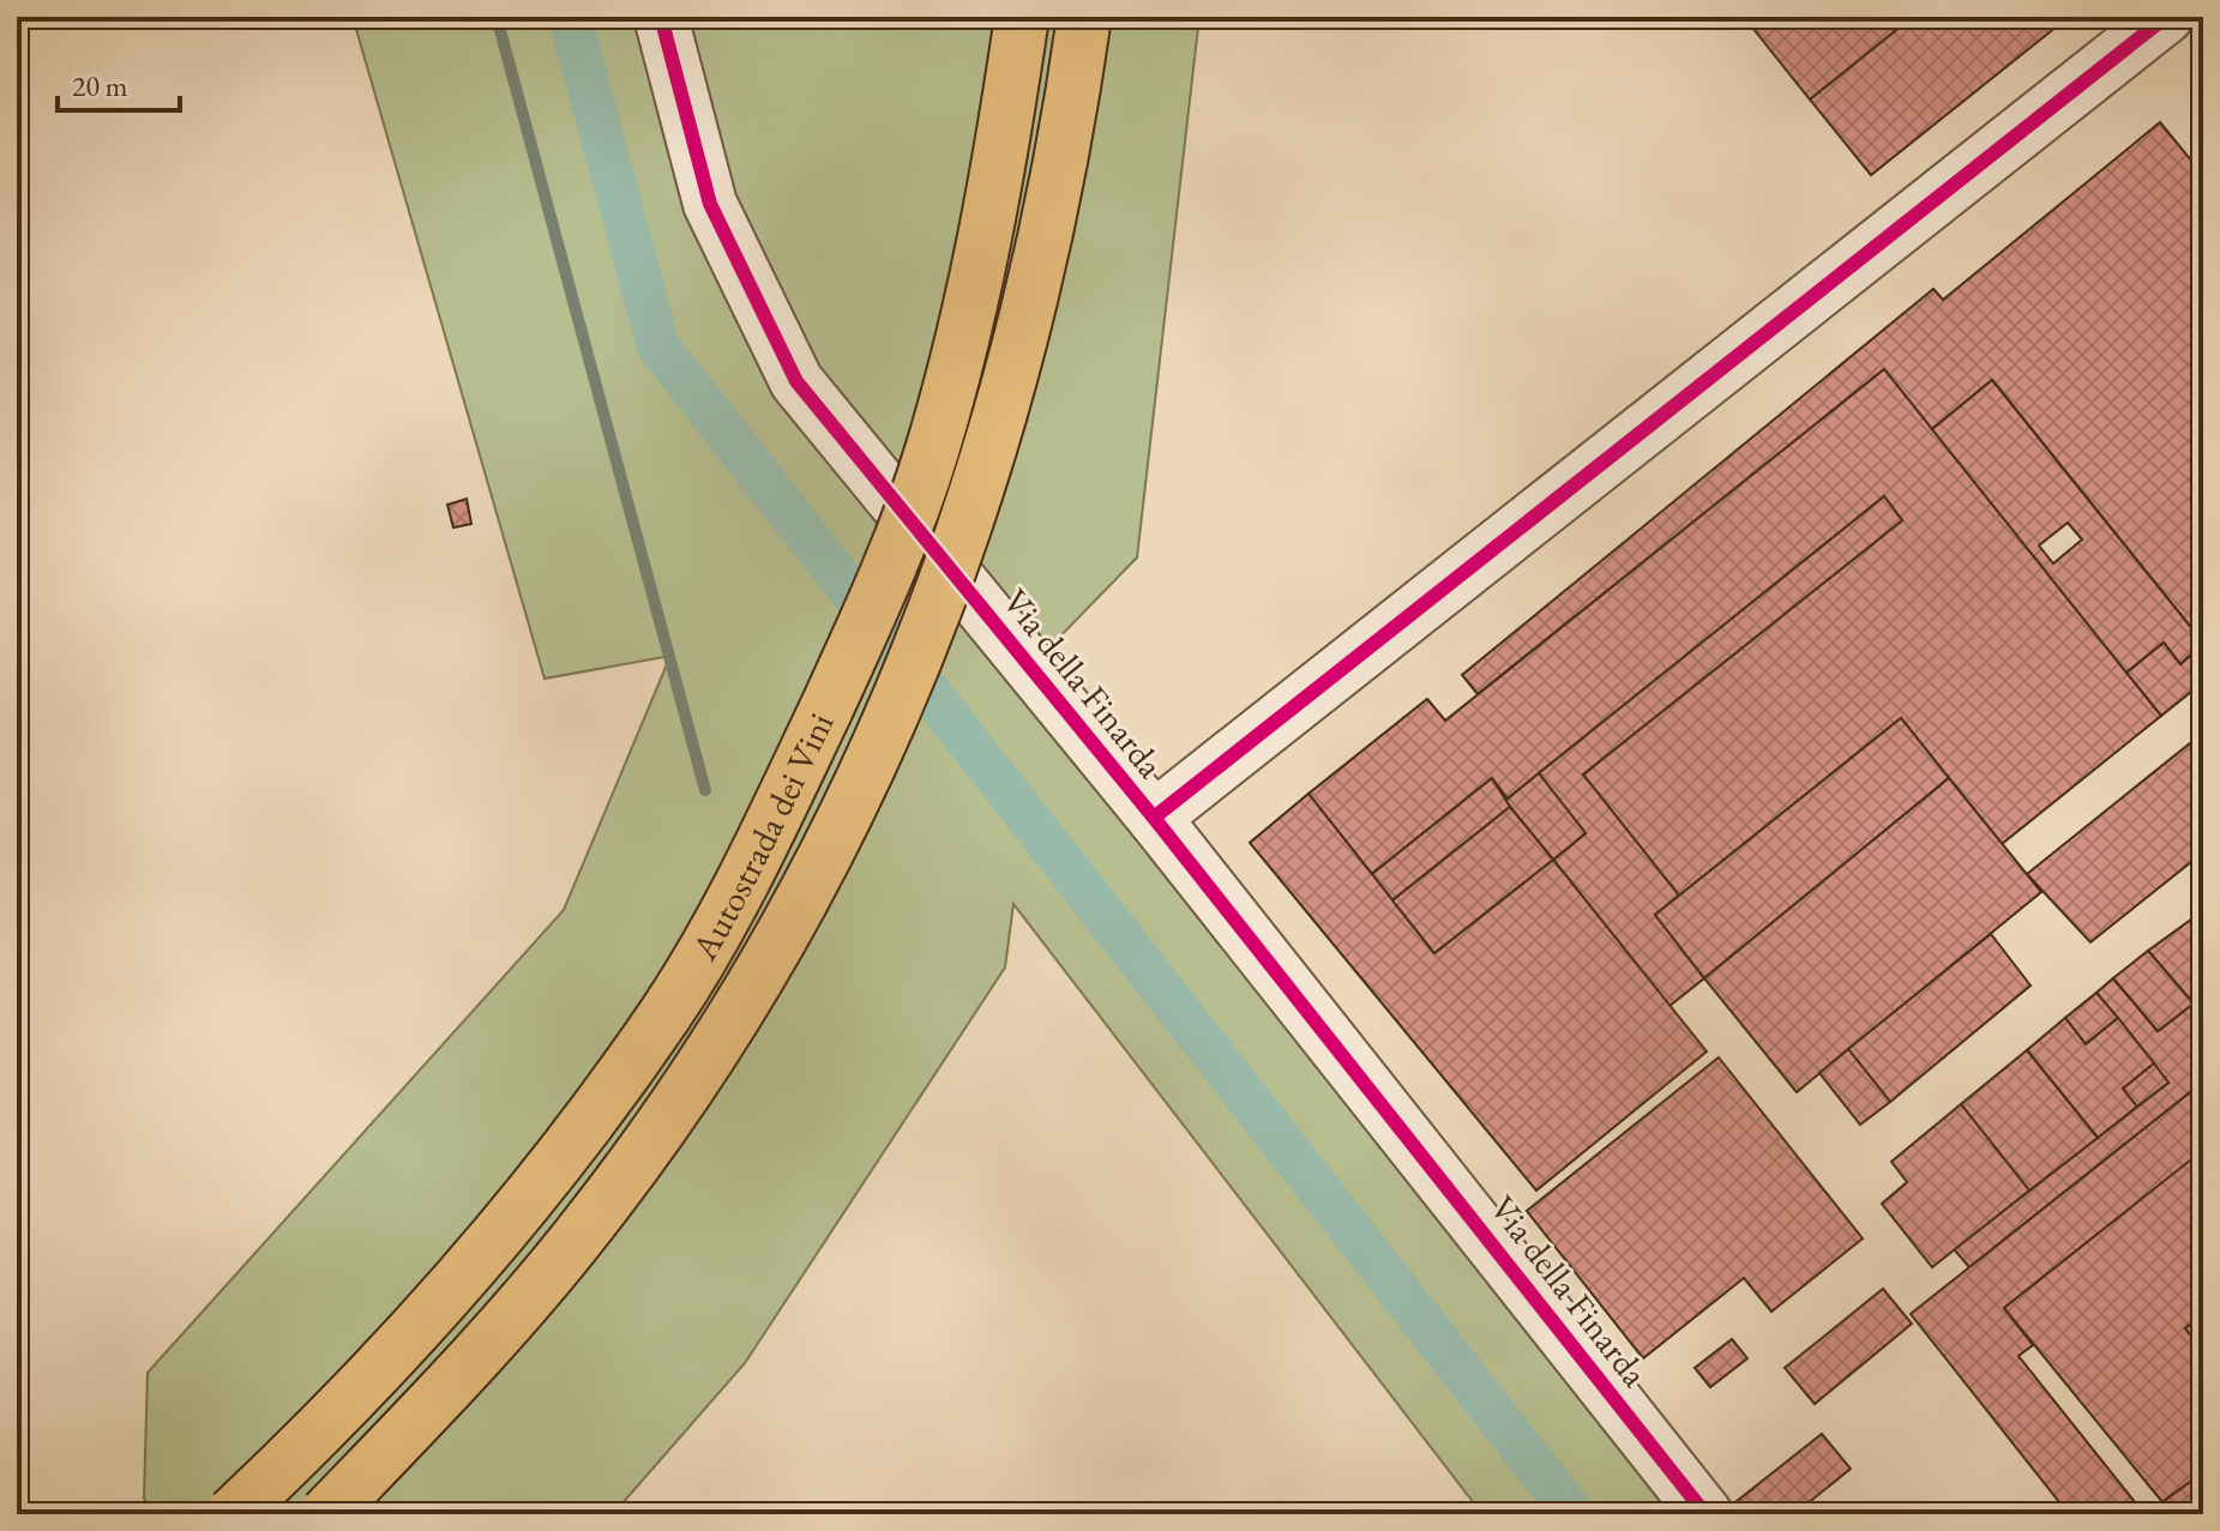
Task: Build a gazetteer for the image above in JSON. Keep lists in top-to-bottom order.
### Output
{
  "streets": {
    "highway": ["Autostrada dei Vini"],
    "street": ["Via della Finarda"]
  },
  "scale_bar": "20 m"
}
